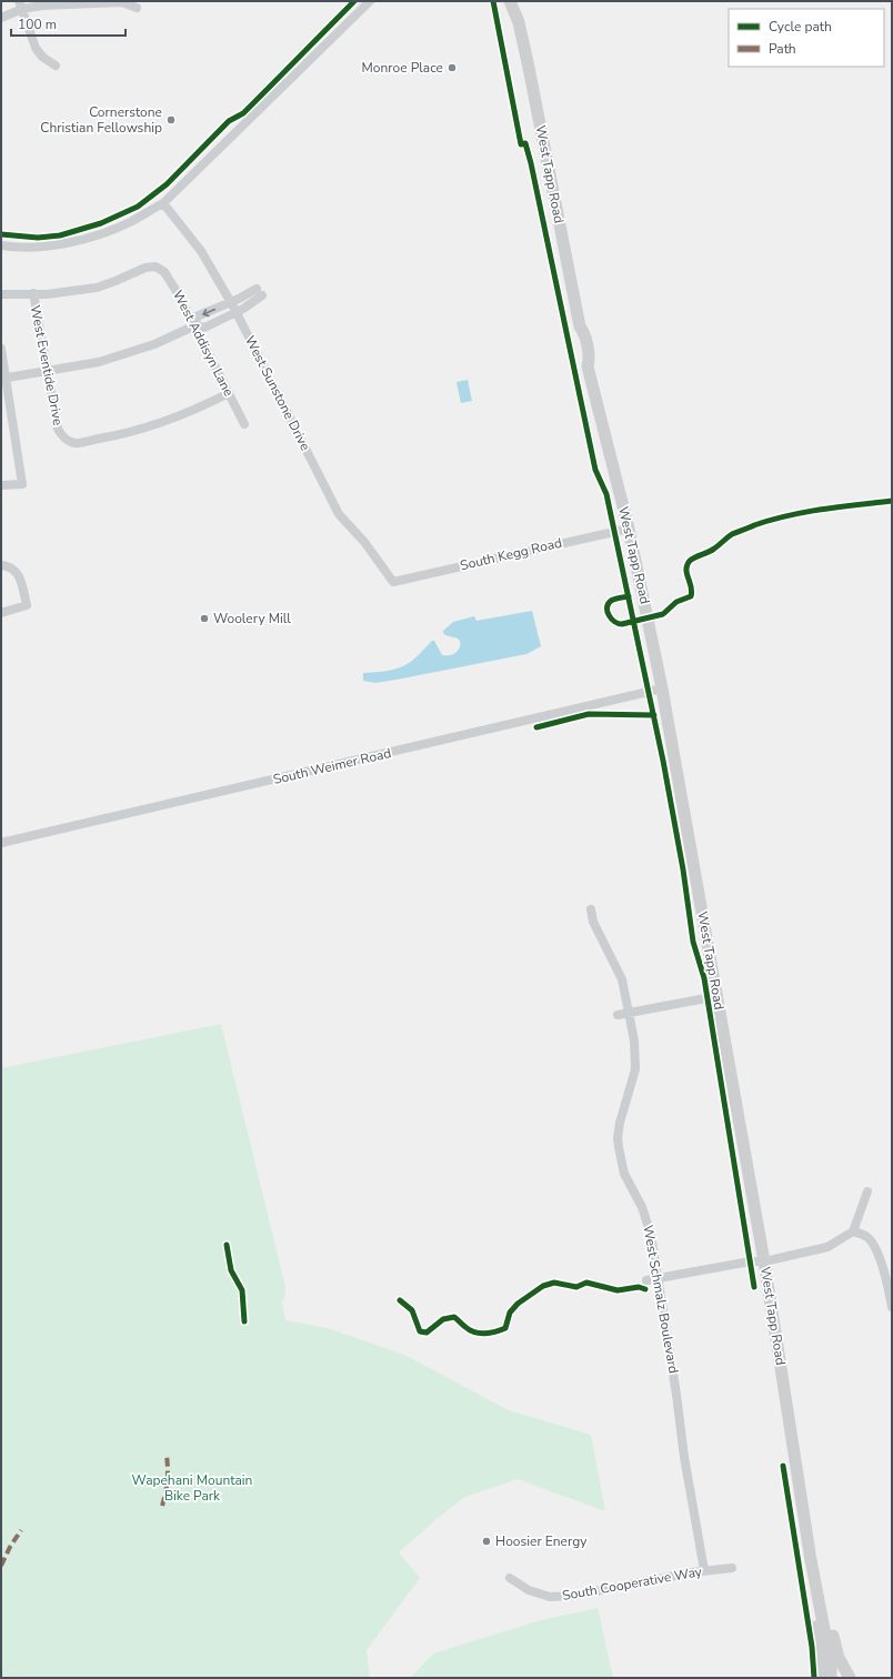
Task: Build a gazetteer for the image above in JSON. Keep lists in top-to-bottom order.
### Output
{
  "streets": {
    "main road": ["West Tapp Road"],
    "street": [
      "West Addisyn Lane",
      "West Eventide Drive",
      "West Sunstone Drive",
      "South Kegg Road",
      "South Weimer Road",
      "West Schmalz Boulevard",
      "South Cooperative Way"
    ]
  },
  "crossings": [
    ["West Tapp Road", "South Kegg Road"],
    ["West Tapp Road", "South Weimer Road"],
    ["West Addisyn Lane", "West Eventide Drive"],
    ["West Sunstone Drive", "South Kegg Road"],
    ["West Schmalz Boulevard", "South Cooperative Way"]
  ],
  "parks": ["Wapehani Mountain Bike Park"],
  "places": [
    "Monroe Place",
    "Cornerstone Christian Fellowship",
    "Woolery Mill",
    "Hoosier Energy"
  ],
  "legend": ["Cycle path", "Path"],
  "scale_bar": "100 m"
}
